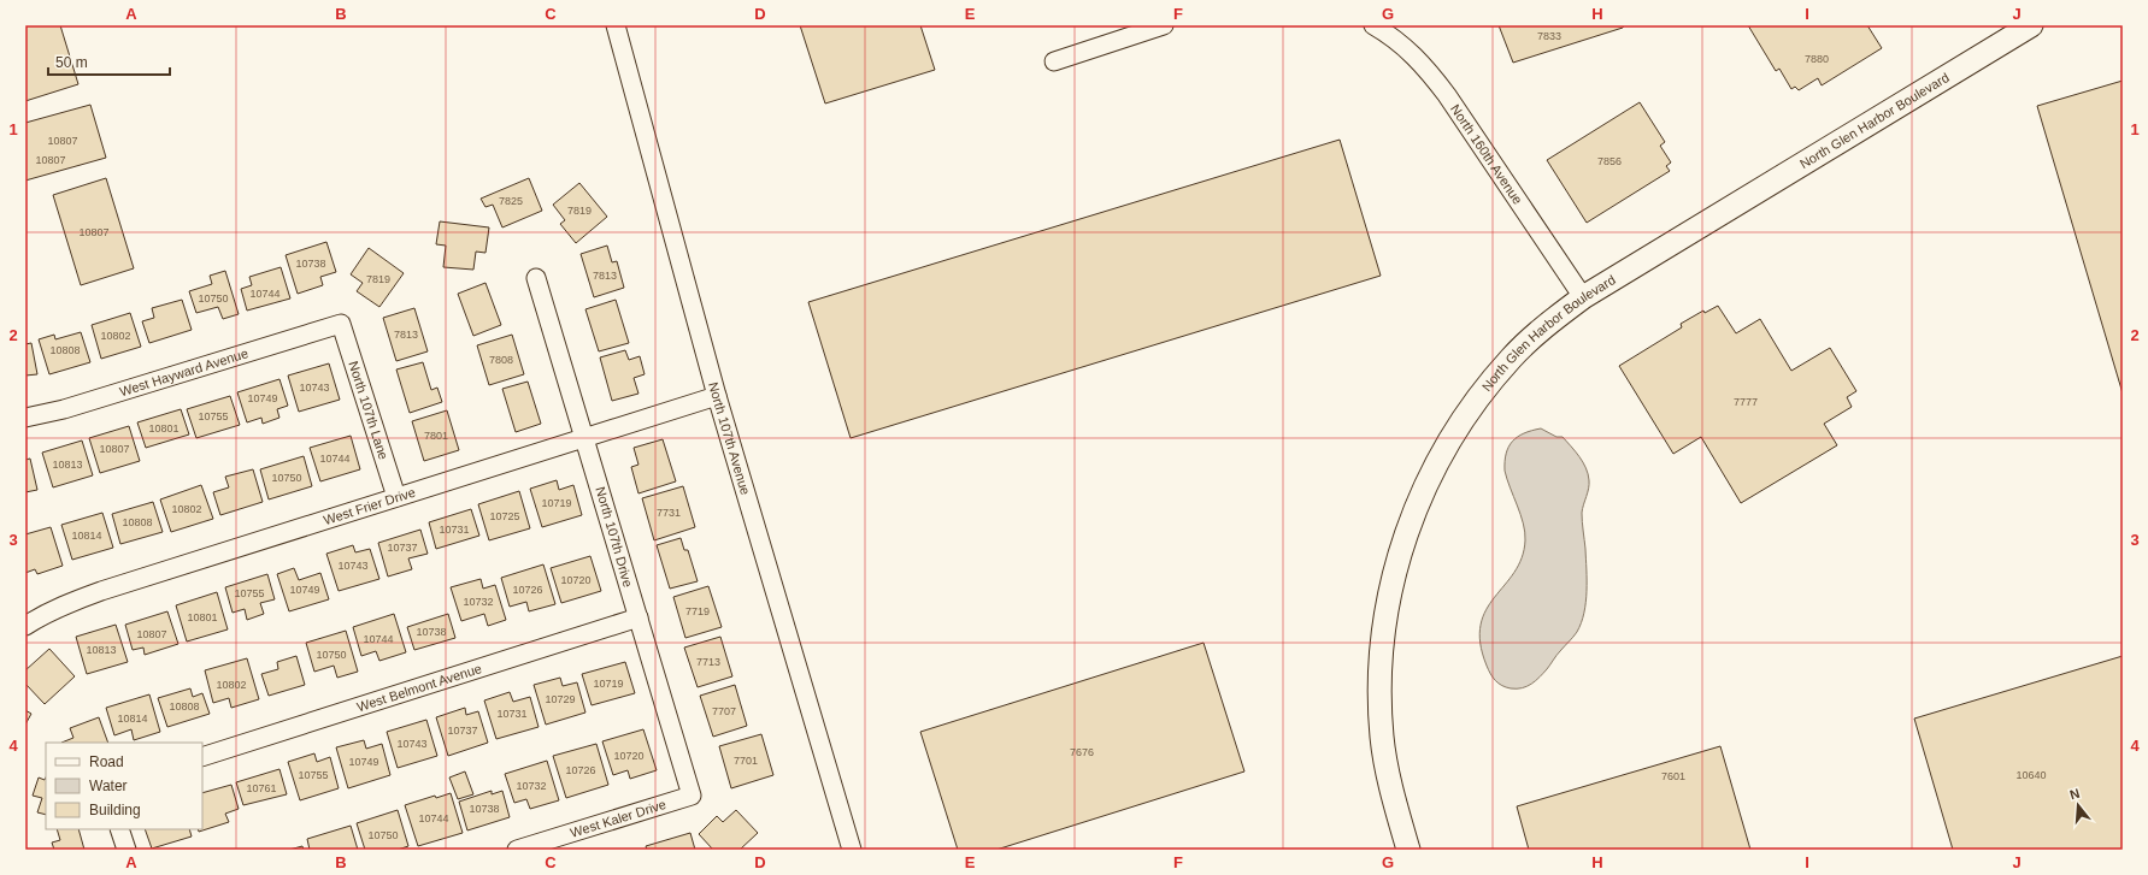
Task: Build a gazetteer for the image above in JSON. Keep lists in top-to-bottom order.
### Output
{
  "streets": {
    "main road": ["North Glen Harbor Boulevard"],
    "street": [
      "North 160th Avenue",
      "West Hayward Avenue",
      "North 107th Lane",
      "North 107th Avenue",
      "West Frier Drive",
      "North 107th Drive",
      "West Belmont Avenue",
      "West Kaler Drive"
    ]
  },
  "crossings": [
    ["North Glen Harbor Boulevard", "North 160th Avenue"],
    ["West Hayward Avenue", "North 107th Lane"],
    ["North 107th Lane", "West Frier Drive"],
    ["North 107th Avenue", "West Frier Drive"],
    ["West Frier Drive", "North 107th Drive"],
    ["North 107th Drive", "West Belmont Avenue"],
    ["North 107th Drive", "West Kaler Drive"]
  ],
  "house_numbers": [
    "7833",
    "7880",
    "10807",
    "10807",
    "7856",
    "7825",
    "7819",
    "10807",
    "10738",
    "7813",
    "7819",
    "10744",
    "10750",
    "7813",
    "10802",
    "10808",
    "7808",
    "10743",
    "10749",
    "7777",
    "10755",
    "10801",
    "7801",
    "10807",
    "10744",
    "10813",
    "10750",
    "10719",
    "10802",
    "7731",
    "10725",
    "10808",
    "10731",
    "10814",
    "10737",
    "10743",
    "10720",
    "10749",
    "10726",
    "10755",
    "10732",
    "7719",
    "10801",
    "10738",
    "10807",
    "10744",
    "10813",
    "10750",
    "7713",
    "10719",
    "10802",
    "10729",
    "10808",
    "7707",
    "10731",
    "10814",
    "10737",
    "10743",
    "7676",
    "10720",
    "7701",
    "10749",
    "10726",
    "10755",
    "10640",
    "7601",
    "10732",
    "10761",
    "10738",
    "10744",
    "10750"
  ],
  "legend": ["Road", "Water", "Building"],
  "scale_bar": "50 m",
  "north": "top",
  "grid": {
    "columns": [
      "A",
      "B",
      "C",
      "D",
      "E",
      "F",
      "G",
      "H",
      "I",
      "J"
    ],
    "rows": [
      "1",
      "2",
      "3",
      "4"
    ]
  }
}
